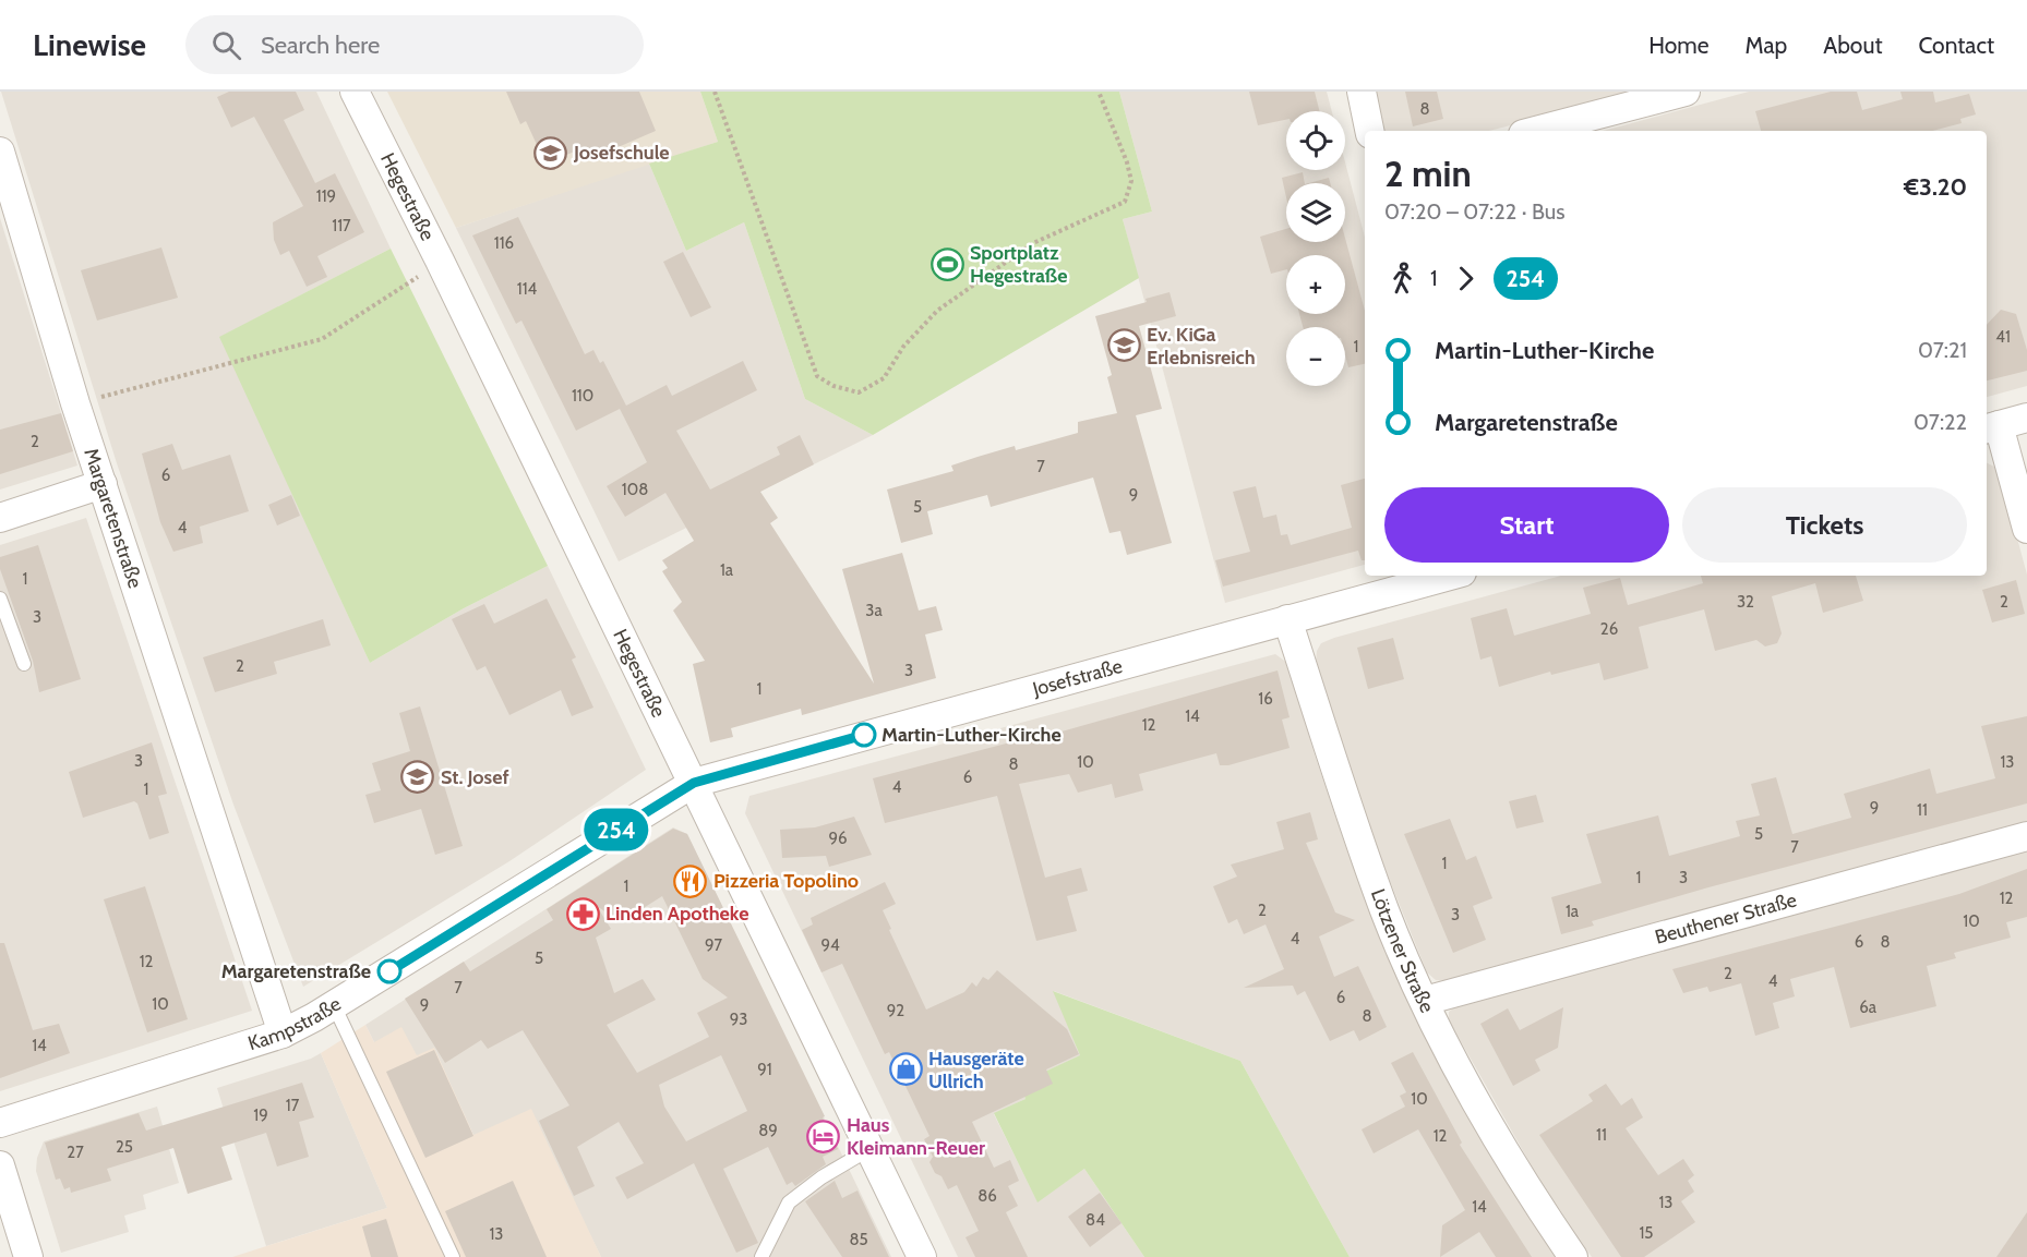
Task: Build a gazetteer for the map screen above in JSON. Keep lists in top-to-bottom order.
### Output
{
  "streets": {
    "street": [
      "Hegestraße",
      "Margaretenstraße",
      "Josefstraße",
      "Beuthener Straße",
      "Lötzener Straße",
      "Kampstraße"
    ]
  },
  "crossings": [
    ["Hegestraße", "Josefstraße"],
    ["Hegestraße", "Kampstraße"],
    ["Margaretenstraße", "Kampstraße"],
    ["Josefstraße", "Lötzener Straße"],
    ["Josefstraße", "Kampstraße"],
    ["Beuthener Straße", "Lötzener Straße"]
  ],
  "places": {
    "school or university": ["Josefschule", "Ev. KiGa Erlebnisreich", "St. Josef"],
    "sports": ["Sportplatz Hegestraße"],
    "other": ["Martin-Luther-Kirche", "Margaretenstraße"],
    "restaurant": ["Pizzeria Topolino"],
    "pharmacy": ["Linden Apotheke"],
    "shop": ["Hausgeräte Ullrich"],
    "hotel": ["Haus Kleimann-Reuer"]
  },
  "lines": ["bus line 254"],
  "house_numbers": [
    "8",
    "119",
    "117",
    "116",
    "114",
    "41",
    "1",
    "110",
    "2",
    "7",
    "6",
    "108",
    "9",
    "5",
    "4",
    "1a",
    "1",
    "32",
    "2",
    "3a",
    "3",
    "26",
    "2",
    "3",
    "1",
    "16",
    "14",
    "12",
    "3",
    "10",
    "13",
    "8",
    "6",
    "4",
    "1",
    "9",
    "11",
    "5",
    "96",
    "7",
    "1",
    "1",
    "3",
    "1",
    "12",
    "2",
    "1a",
    "3",
    "10",
    "4",
    "6",
    "8",
    "97",
    "94",
    "5",
    "12",
    "2",
    "4",
    "7",
    "6",
    "10",
    "9",
    "6a",
    "92",
    "8",
    "93",
    "14",
    "91",
    "10",
    "17",
    "19",
    "89",
    "11",
    "12",
    "25",
    "27",
    "86",
    "13",
    "14",
    "84",
    "15",
    "13",
    "85"
  ],
  "page": {
    "header": "Linewise",
    "search": "Search here",
    "nav": [
      "Home",
      "Map",
      "About",
      "Contact"
    ],
    "on_map": "254",
    "map_buttons": ["+", "−"],
    "heading": ["2 min", "07:20 – 07:22 · Bus", "€3.20"],
    "legs": ["1", "254"],
    "list": [
      {
        "name": "Martin-Luther-Kirche",
        "value": "07:21"
      },
      {
        "name": "Margaretenstraße",
        "value": "07:22"
      }
    ],
    "buttons": ["Start", "Tickets"]
  }
}
